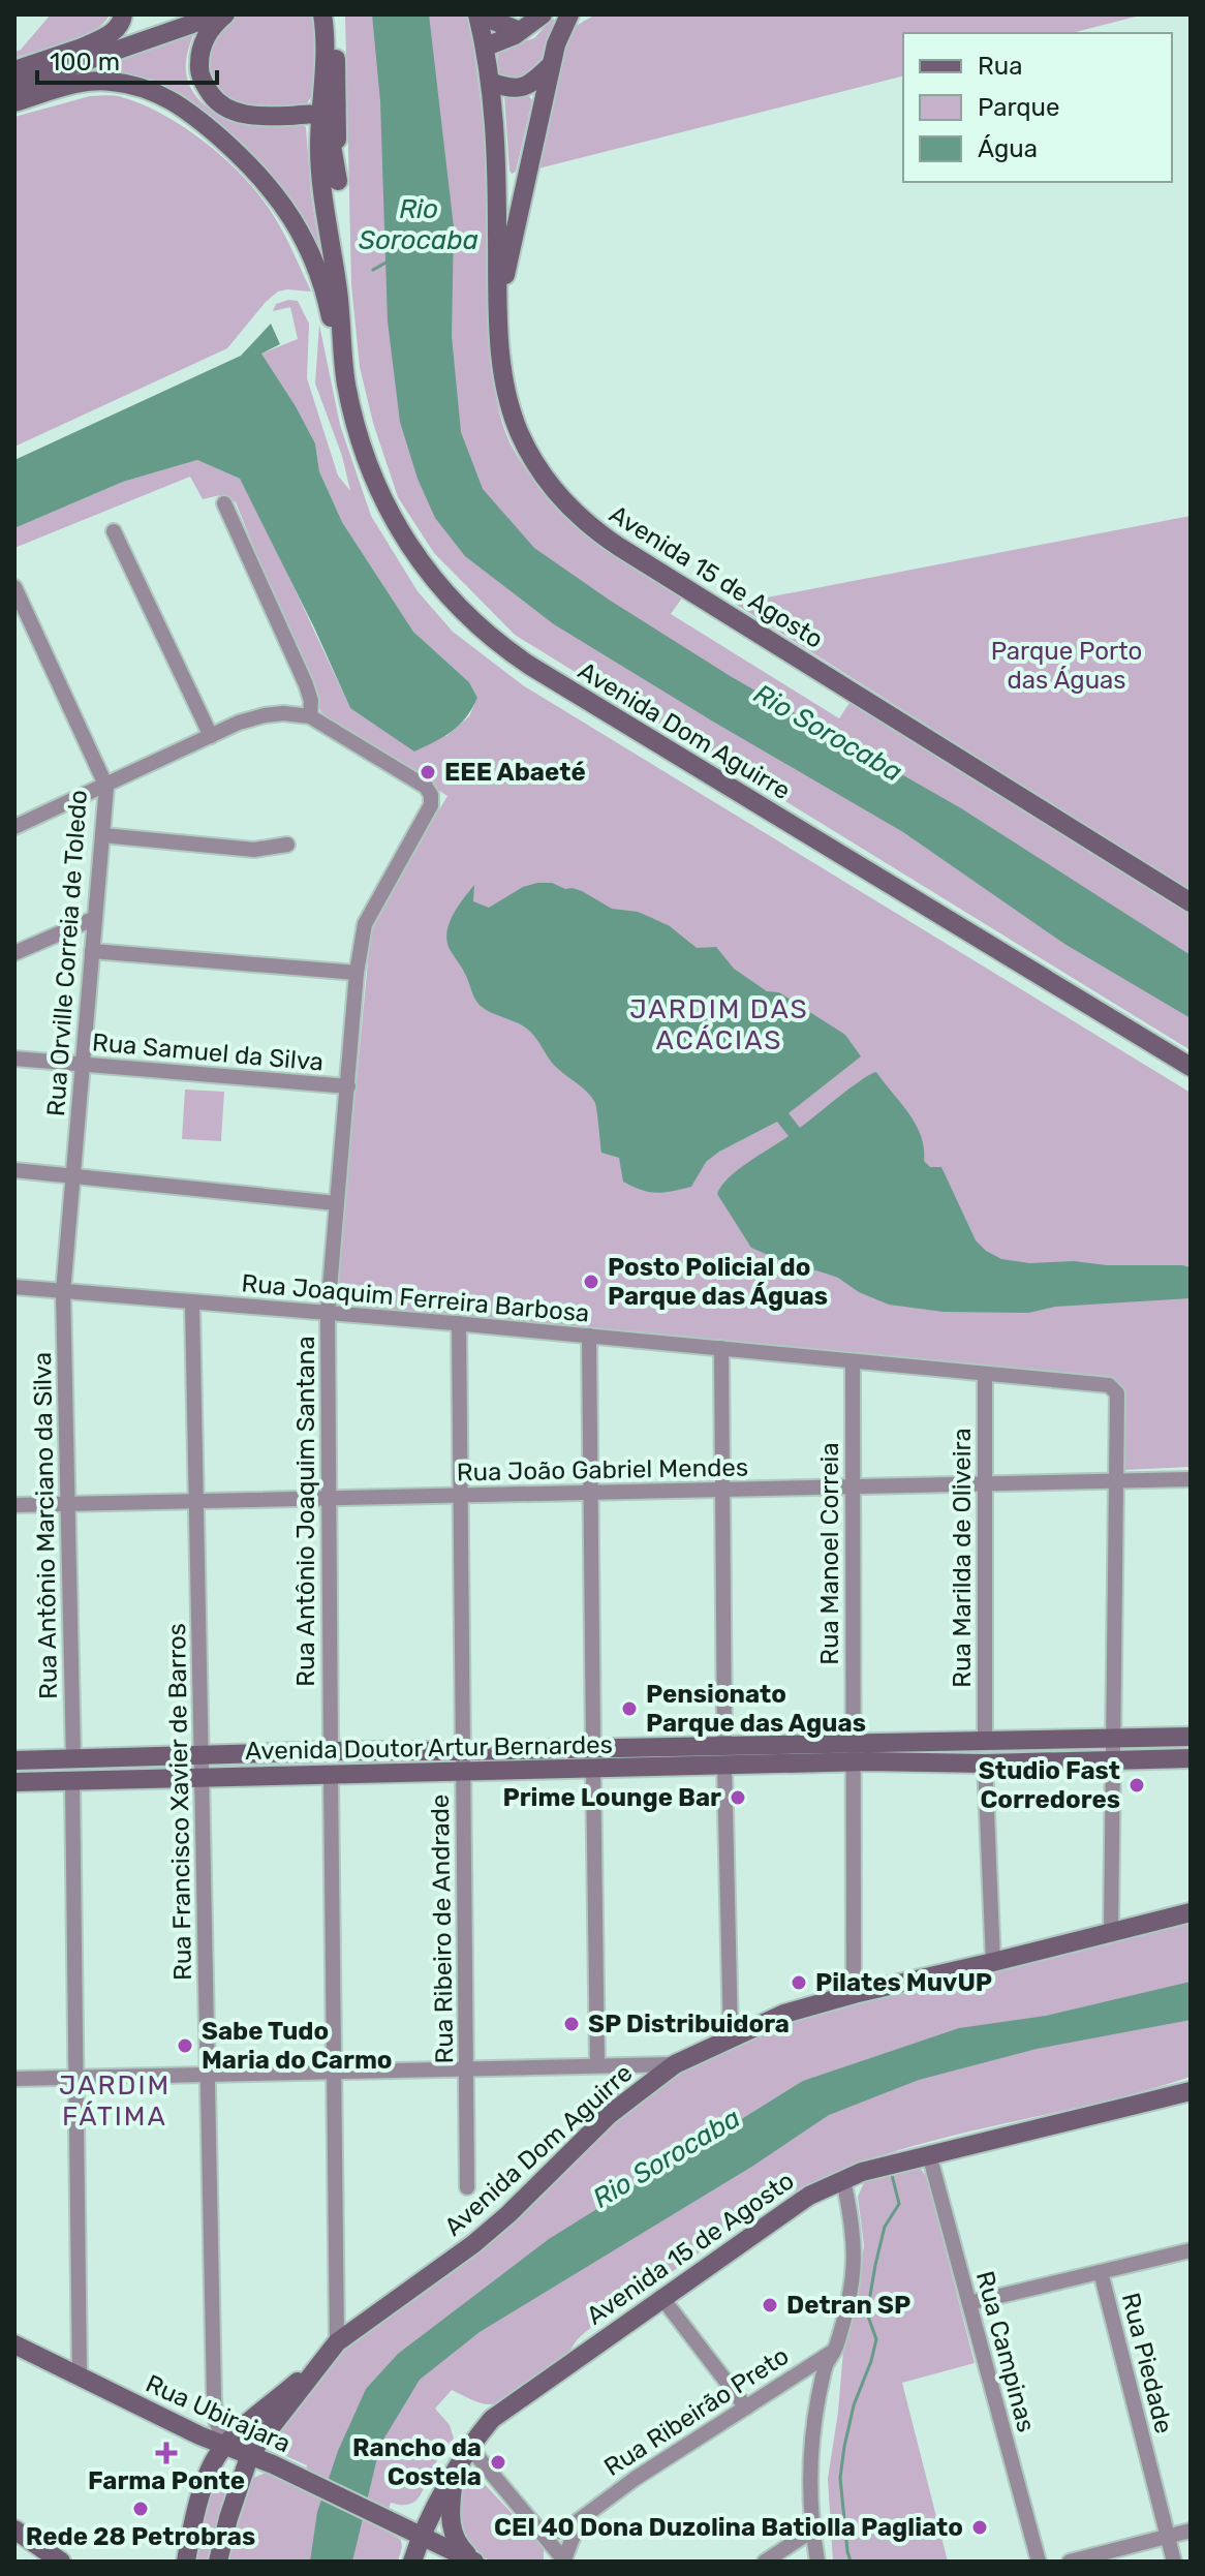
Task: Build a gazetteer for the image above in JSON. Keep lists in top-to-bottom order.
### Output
{
  "streets": {
    "main road": [
      "Avenida 15 de Agosto",
      "Avenida Dom Aguirre",
      "Avenida Doutor Artur Bernardes",
      "Rua Ubirajara"
    ],
    "street": [
      "Rua Orville Correia de Toledo",
      "Rua Samuel da Silva",
      "Rua Joaquim Ferreira Barbosa",
      "Rua João Gabriel Mendes",
      "Rua Antônio Joaquim Santana",
      "Rua Antônio Marciano da Silva",
      "Rua Manoel Correia",
      "Rua Marilda de Oliveira",
      "Rua Francisco Xavier de Barros",
      "Rua Ribeiro de Andrade",
      "Rua Campinas",
      "Rua Piedade",
      "Rua Ribeirão Preto"
    ]
  },
  "crossings": [
    ["Avenida 15 de Agosto", "Rua Campinas"],
    ["Avenida 15 de Agosto", "Rua Ubirajara"],
    ["Avenida Dom Aguirre", "Rua Manoel Correia"],
    ["Avenida Dom Aguirre", "Rua Francisco Xavier de Barros"],
    ["Avenida Dom Aguirre", "Rua Ubirajara"],
    ["Rua Orville Correia de Toledo", "Rua Samuel da Silva"],
    ["Rua Orville Correia de Toledo", "Rua Joaquim Ferreira Barbosa"],
    ["Rua Orville Correia de Toledo", "Rua Antônio Marciano da Silva"],
    ["Rua Samuel da Silva", "Rua Antônio Joaquim Santana"],
    ["Rua Joaquim Ferreira Barbosa", "Rua João Gabriel Mendes"],
    ["Rua Joaquim Ferreira Barbosa", "Rua Antônio Joaquim Santana"],
    ["Rua Joaquim Ferreira Barbosa", "Rua Antônio Marciano da Silva"],
    ["Rua Joaquim Ferreira Barbosa", "Rua Manoel Correia"],
    ["Rua Joaquim Ferreira Barbosa", "Rua Marilda de Oliveira"],
    ["Rua Joaquim Ferreira Barbosa", "Rua Francisco Xavier de Barros"],
    ["Rua Joaquim Ferreira Barbosa", "Rua Ribeiro de Andrade"],
    ["Rua João Gabriel Mendes", "Rua Antônio Joaquim Santana"],
    ["Rua João Gabriel Mendes", "Rua Antônio Marciano da Silva"],
    ["Rua João Gabriel Mendes", "Rua Manoel Correia"],
    ["Rua João Gabriel Mendes", "Rua Marilda de Oliveira"],
    ["Rua João Gabriel Mendes", "Rua Francisco Xavier de Barros"],
    ["Rua João Gabriel Mendes", "Rua Ribeiro de Andrade"],
    ["Rua Antônio Joaquim Santana", "Avenida Doutor Artur Bernardes"],
    ["Rua Antônio Marciano da Silva", "Avenida Doutor Artur Bernardes"],
    ["Rua Manoel Correia", "Avenida Doutor Artur Bernardes"],
    ["Rua Marilda de Oliveira", "Avenida Doutor Artur Bernardes"],
    ["Avenida Doutor Artur Bernardes", "Rua Francisco Xavier de Barros"],
    ["Avenida Doutor Artur Bernardes", "Rua Ribeiro de Andrade"],
    ["Rua Francisco Xavier de Barros", "Rua Ubirajara"]
  ],
  "districts": ["JARDIM DAS ACÁCIAS", "JARDIM FÁTIMA"],
  "water": ["Rio Sorocaba"],
  "parks": ["Parque Porto das Águas"],
  "places": {
    "other": [
      "EEE Abaeté",
      "Posto Policial do Parque das Águas",
      "Pensionato Parque das Aguas",
      "Studio Fast Corredores",
      "Prime Lounge Bar",
      "Pilates MuvUP",
      "SP Distribuidora",
      "Sabe Tudo Maria do Carmo",
      "Detran SP",
      "Rancho da Costela",
      "Rede 28 Petrobras",
      "CEI 40 Dona Duzolina Batiolla Pagliato"
    ],
    "health": ["Farma Ponte"]
  },
  "legend": ["Rua", "Parque", "Água"],
  "scale_bar": "100 m"
}
